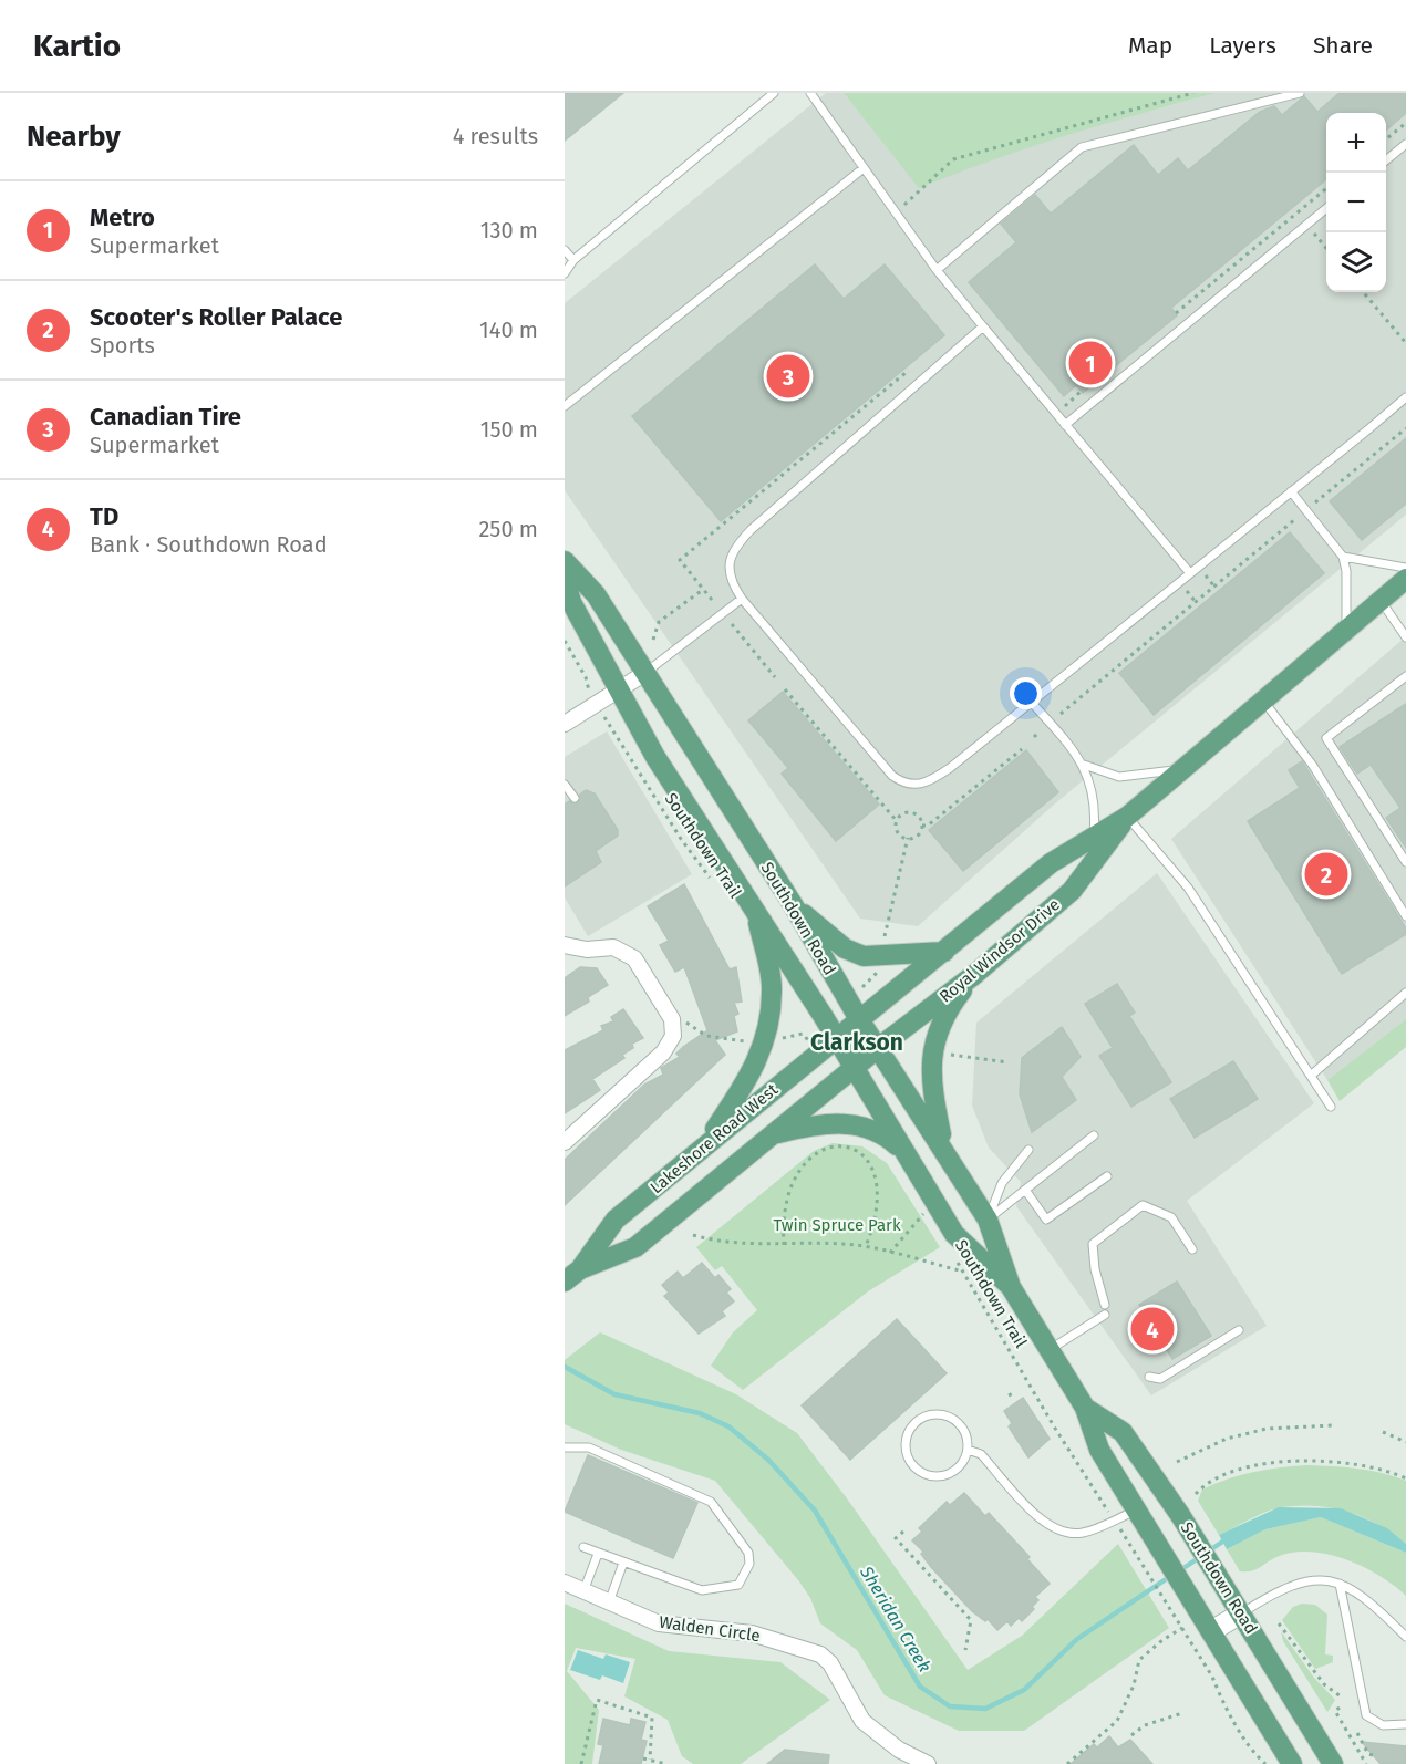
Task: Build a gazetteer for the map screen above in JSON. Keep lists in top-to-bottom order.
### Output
{
  "streets": {
    "main road": ["Southdown Road", "Royal Windsor Drive", "Lakeshore Road West"],
    "street": ["Walden Circle"],
    "path": ["Southdown Trail"]
  },
  "crossings": [
    ["Southdown Road", "Royal Windsor Drive"],
    ["Southdown Road", "Lakeshore Road West"],
    ["Royal Windsor Drive", "Lakeshore Road West"]
  ],
  "districts": ["Clarkson"],
  "water": ["Sheridan Creek"],
  "parks": ["Twin Spruce Park"],
  "page": {
    "header": "Kartio",
    "nav": ["Map", "Layers", "Share"],
    "heading": ["Nearby", "4 results"],
    "map_buttons": ["+", "−"],
    "list": [
      {
        "mark": "1",
        "name": "Metro",
        "note": "Supermarket",
        "value": "130 m"
      },
      {
        "mark": "2",
        "name": "Scooter's Roller Palace",
        "note": "Sports",
        "value": "140 m"
      },
      {
        "mark": "3",
        "name": "Canadian Tire",
        "note": "Supermarket",
        "value": "150 m"
      },
      {
        "mark": "4",
        "name": "TD",
        "note": "Bank · Southdown Road",
        "value": "250 m"
      }
    ],
    "pins": [
      "1",
      "3",
      "2",
      "4"
    ]
  }
}
